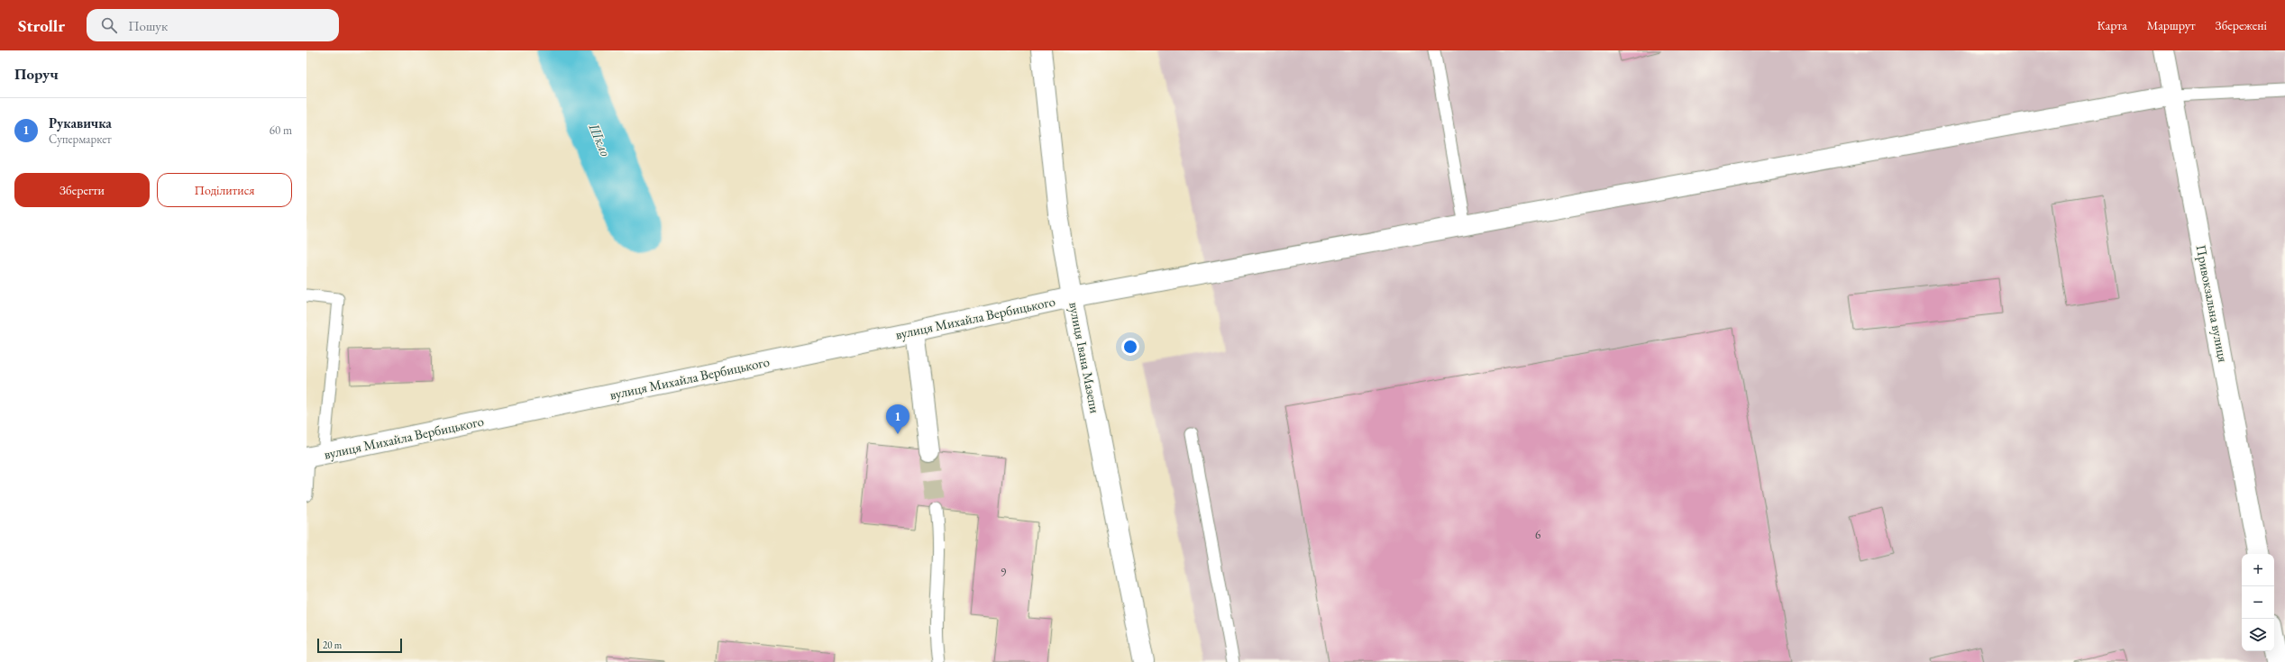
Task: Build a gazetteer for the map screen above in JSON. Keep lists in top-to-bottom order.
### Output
{
  "streets": {
    "street": ["Привокзальна вулиця", "вулиця Михайла Вербицького", "вулиця Івана Мазепи"]
  },
  "crossings": [
    ["Привокзальна вулиця", "вулиця Михайла Вербицького"],
    ["вулиця Михайла Вербицького", "вулиця Івана Мазепи"]
  ],
  "water": ["Шкло"],
  "house_numbers": ["6", "9"],
  "scale_bar": "20 m",
  "page": {
    "header": "Strollr",
    "search": "Пошук",
    "nav": ["Карта", "Маршрут", "Збережені"],
    "heading": "Поруч",
    "list": [
      {
        "mark": "1",
        "name": "Рукавичка",
        "note": "Супермаркет",
        "value": "60 m"
      }
    ],
    "buttons": ["Зберегти", "Поділитися"],
    "pins": "1",
    "map_buttons": ["+", "−"],
    "scale": "20 m"
  }
}
